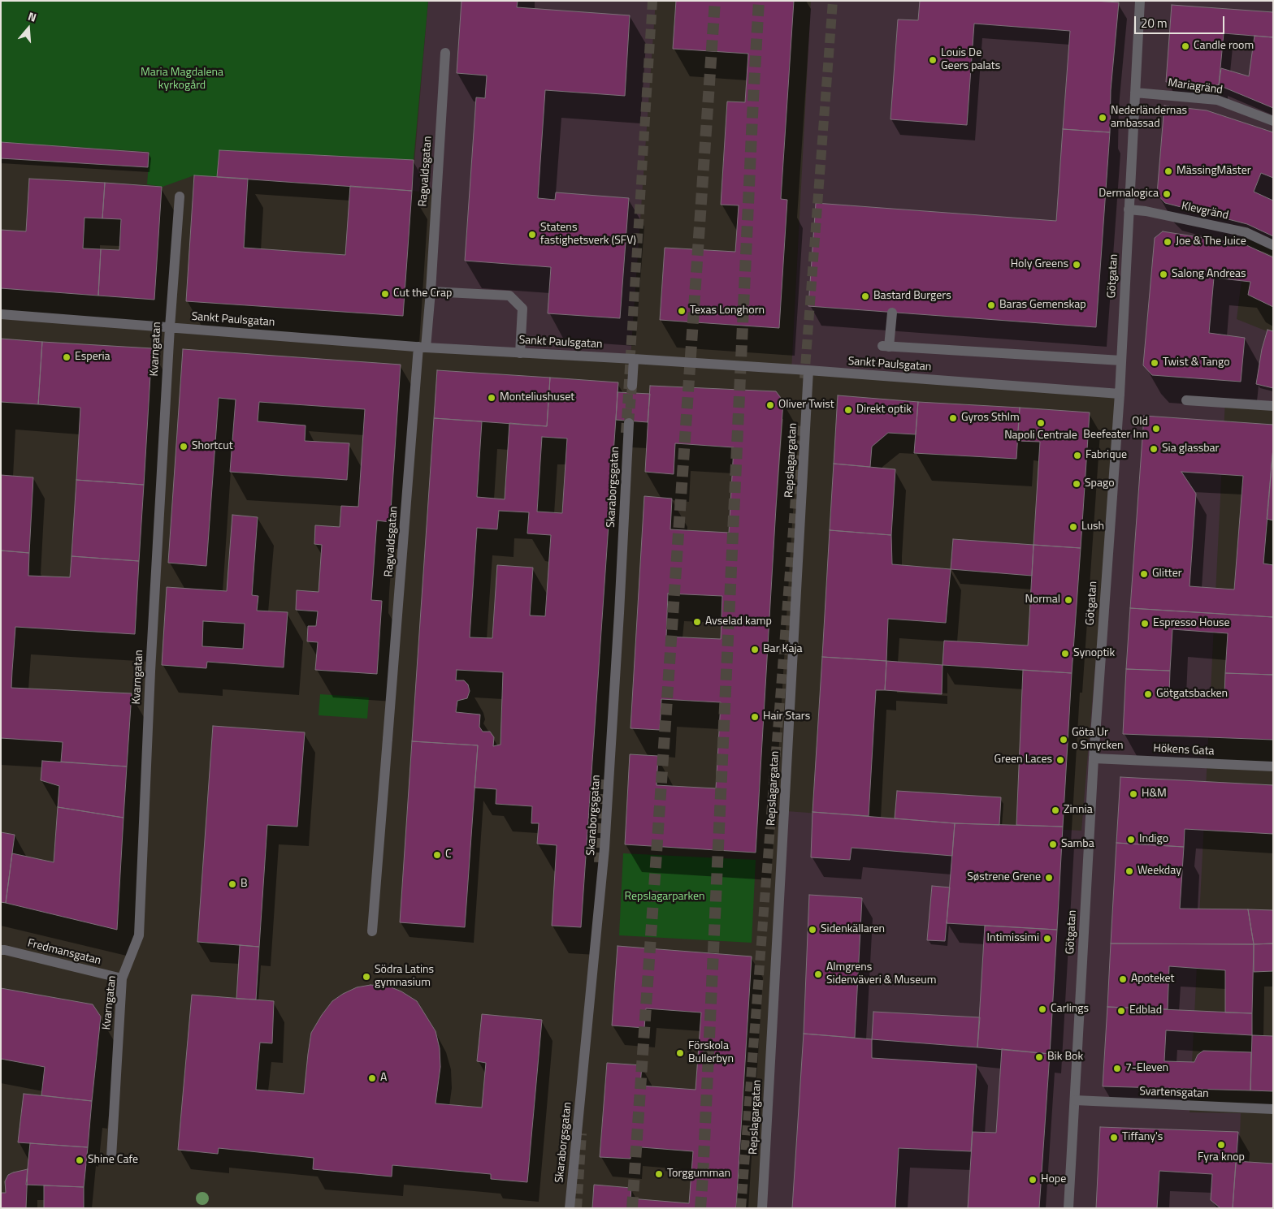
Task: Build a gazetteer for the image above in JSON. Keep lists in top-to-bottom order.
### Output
{
  "streets": {
    "street": [
      "Mariagränd",
      "Ragvaldsgatan",
      "Klevgränd",
      "Götgatan",
      "Sankt Paulsgatan",
      "Kvarngatan",
      "Repslagargatan",
      "Skaraborgsgatan",
      "Hökens Gata",
      "Fredmansgatan",
      "Svartensgatan"
    ]
  },
  "crossings": [
    ["Mariagränd", "Götgatan"],
    ["Ragvaldsgatan", "Sankt Paulsgatan"],
    ["Klevgränd", "Götgatan"],
    ["Götgatan", "Sankt Paulsgatan"],
    ["Götgatan", "Hökens Gata"],
    ["Götgatan", "Svartensgatan"],
    ["Sankt Paulsgatan", "Kvarngatan"],
    ["Sankt Paulsgatan", "Repslagargatan"],
    ["Kvarngatan", "Fredmansgatan"]
  ],
  "parks": ["Maria Magdalena kyrkogård", "Repslagarparken"],
  "places": [
    "Candle room",
    "Louis De Geers palats",
    "Nederländernas ambassad",
    "MässingMäster",
    "Dermalogica",
    "Statens fastighetsverk (SFV)",
    "Joe & The Juice",
    "Holy Greens",
    "Salong Andreas",
    "Cut the Crap",
    "Bastard Burgers",
    "Baras Gemenskap",
    "Texas Longhorn",
    "Esperia",
    "Twist & Tango",
    "Monteliushuset",
    "Oliver Twist",
    "Direkt optik",
    "Gyros Sthlm",
    "Napoli Centrale",
    "Old Beefeater Inn",
    "Shortcut",
    "Sia glassbar",
    "Fabrique",
    "Spago",
    "Lush",
    "Glitter",
    "Normal",
    "Avselad kamp",
    "Espresso House",
    "Bar Kaja",
    "Synoptik",
    "Götgatsbacken",
    "Hair Stars",
    "Göta Ur o Smycken",
    "Green Laces",
    "H&M",
    "Zinnia",
    "Indigo",
    "Samba",
    "C",
    "Weekday",
    "Søstrene Grene",
    "B",
    "Sidenkällaren",
    "Intimissimi",
    "Almgrens Sidenväveri & Museum",
    "Södra Latins gymnasium",
    "Apoteket",
    "Carlings",
    "Edblad",
    "Förskola Bullerbyn",
    "Bik Bok",
    "7-Eleven",
    "A",
    "Tiffany's",
    "Fyra knop",
    "Shine Cafe",
    "Torggumman",
    "Hope"
  ],
  "scale_bar": "20 m",
  "north": "top"
}
